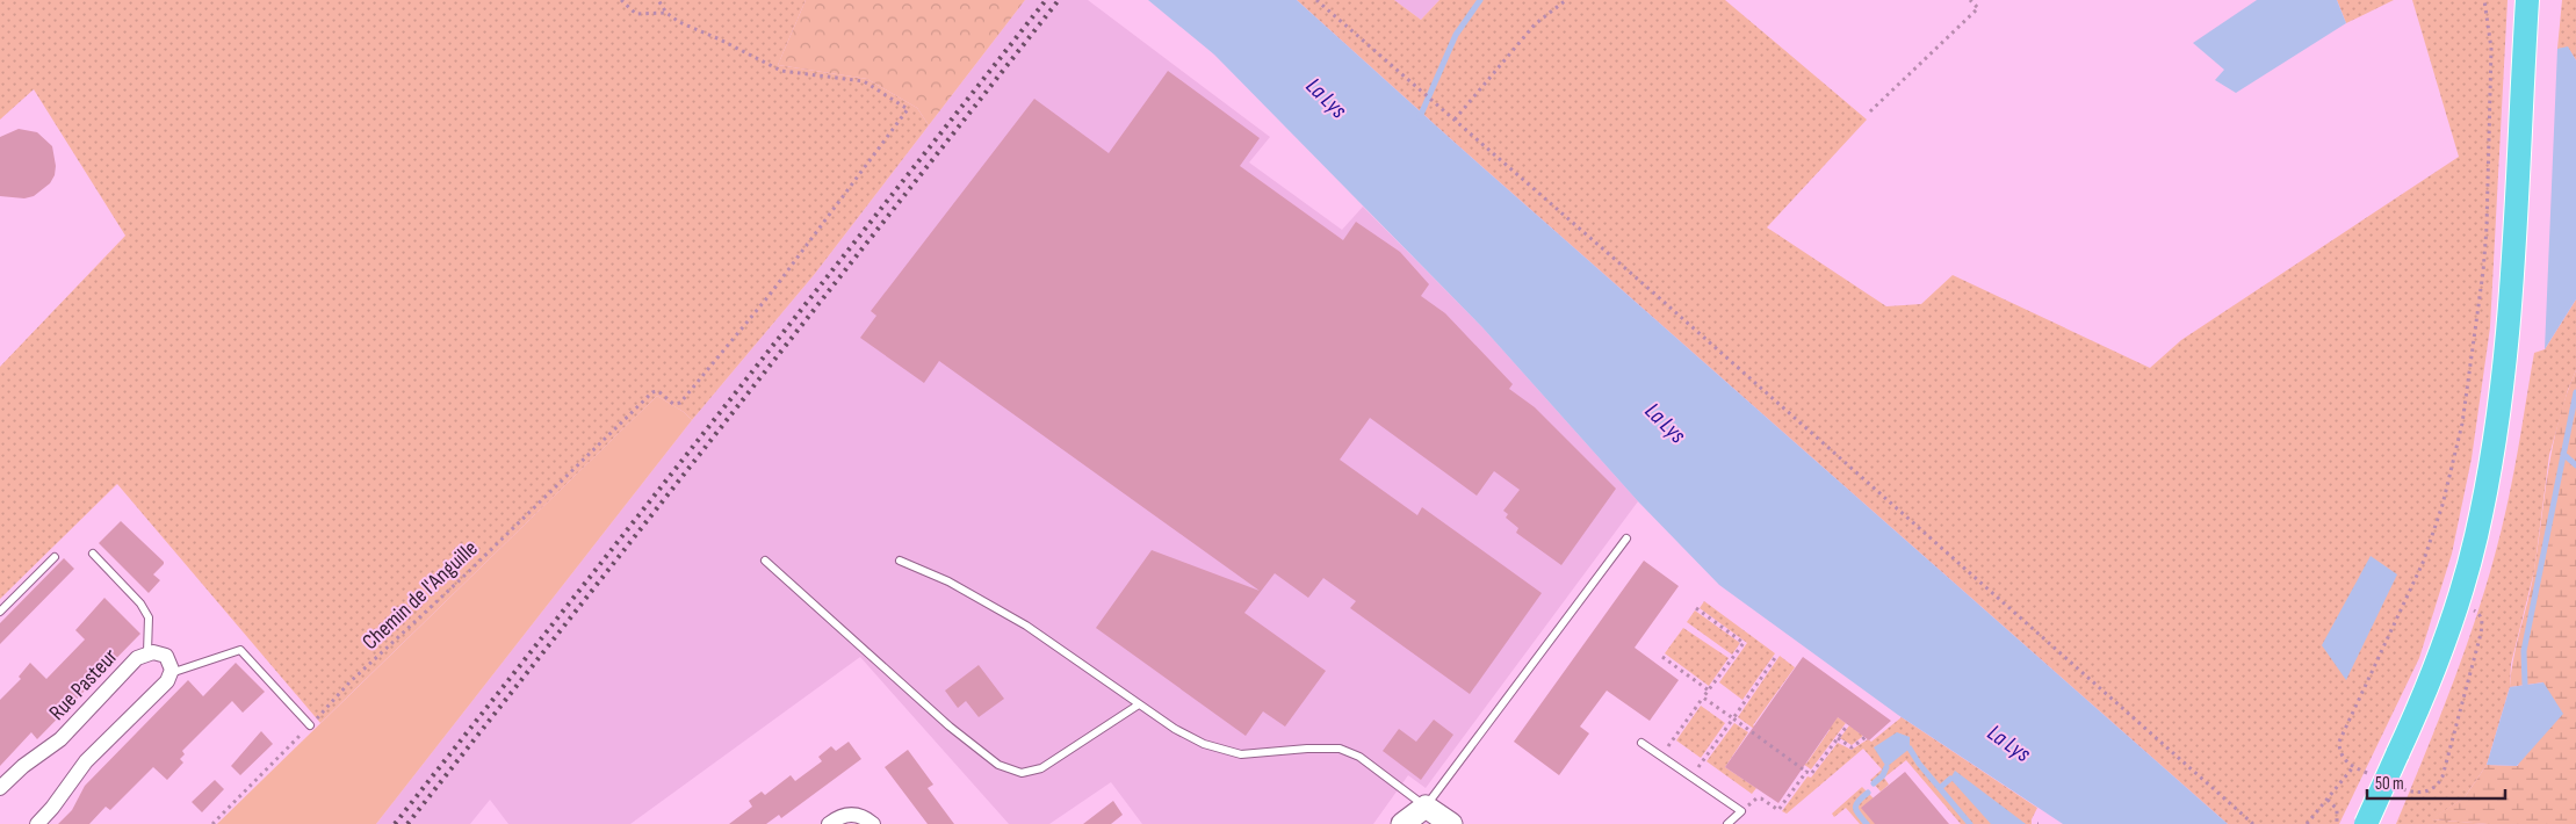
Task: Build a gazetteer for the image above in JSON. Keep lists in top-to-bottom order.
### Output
{
  "streets": {
    "street": ["Rue Pasteur"],
    "path": ["Chemin de l'Anguille"]
  },
  "water": ["La Lys"],
  "scale_bar": "50 m"
}
